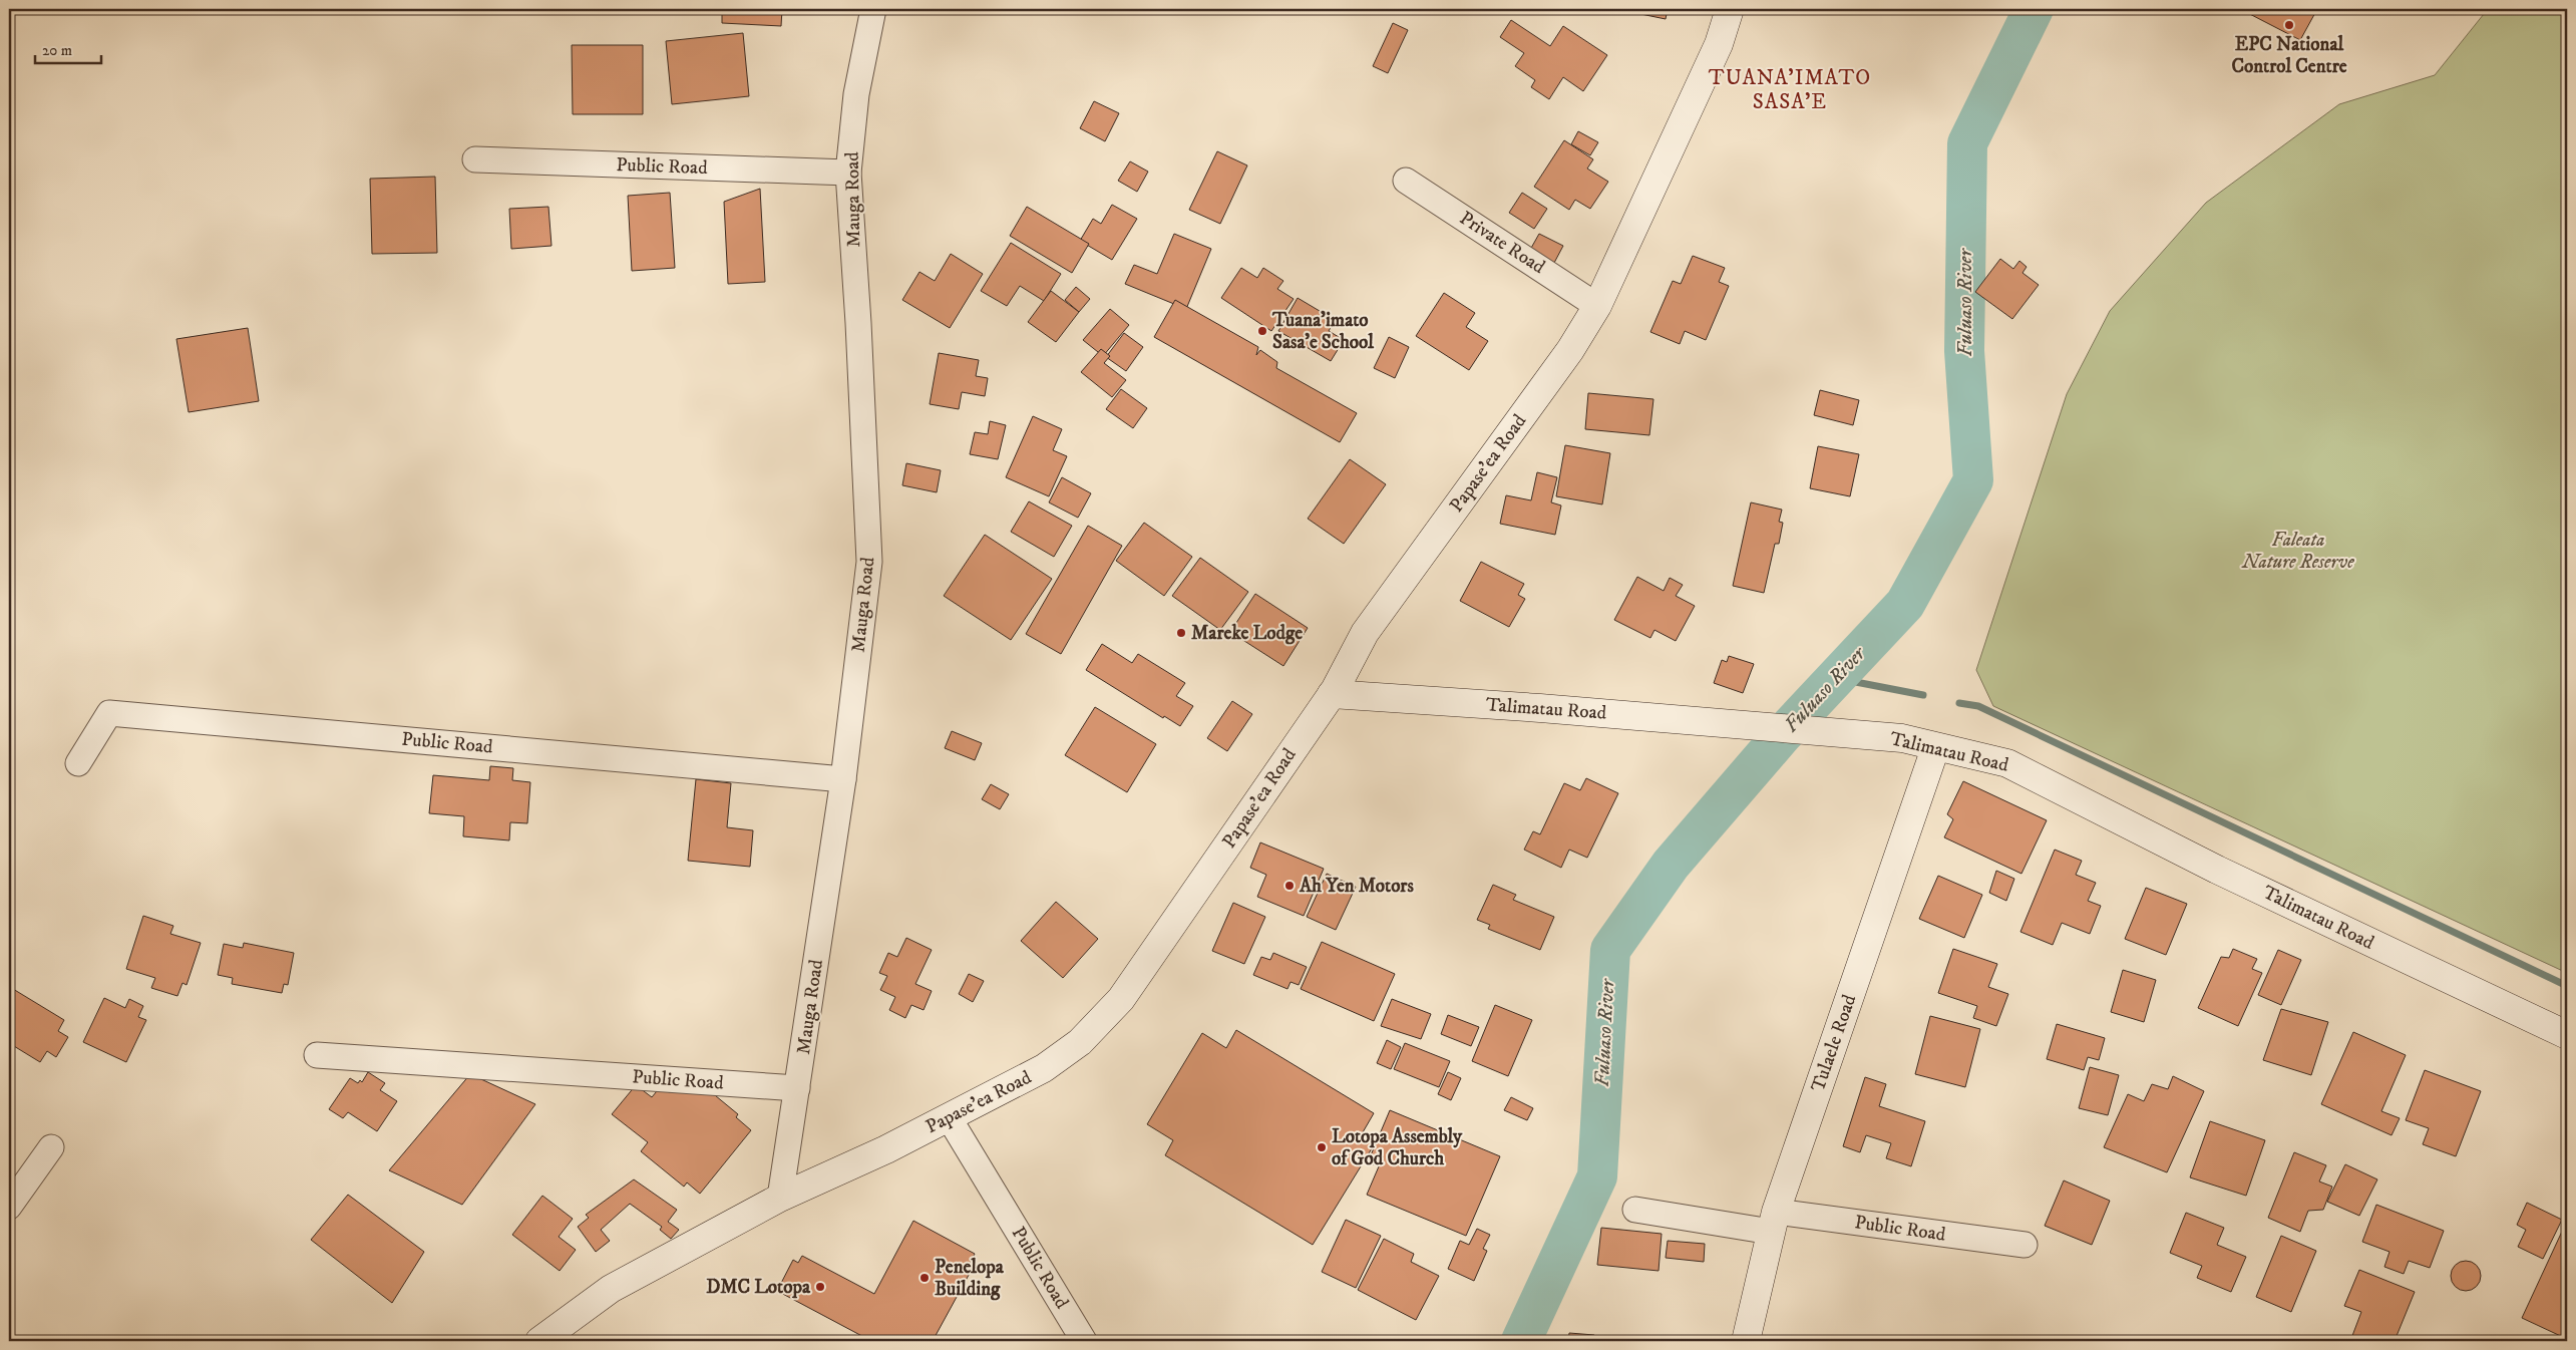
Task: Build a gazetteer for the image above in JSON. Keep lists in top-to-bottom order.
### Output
{
  "streets": {
    "main road": ["Papase'ea Road", "Talimatau Road", "Tulaele Road"],
    "street": ["Public Road", "Mauga Road", "Private Road"]
  },
  "crossings": [
    ["Public Road", "Mauga Road"],
    ["Public Road", "Papase'ea Road"],
    ["Public Road", "Tulaele Road"],
    ["Mauga Road", "Papase'ea Road"],
    ["Private Road", "Papase'ea Road"],
    ["Papase'ea Road", "Talimatau Road"],
    ["Talimatau Road", "Tulaele Road"]
  ],
  "districts": ["TUANA'IMATO SASA'E"],
  "water": ["Fuluaso River"],
  "parks": ["Faleata Nature Reserve"],
  "places": [
    "EPC National Control Centre",
    "Tuana'imato Sasa'e School",
    "Mareke Lodge",
    "Ah Yen Motors",
    "Lotopa Assembly of God Church",
    "Penelopa Building",
    "DMC Lotopa"
  ],
  "scale_bar": "20 m"
}
